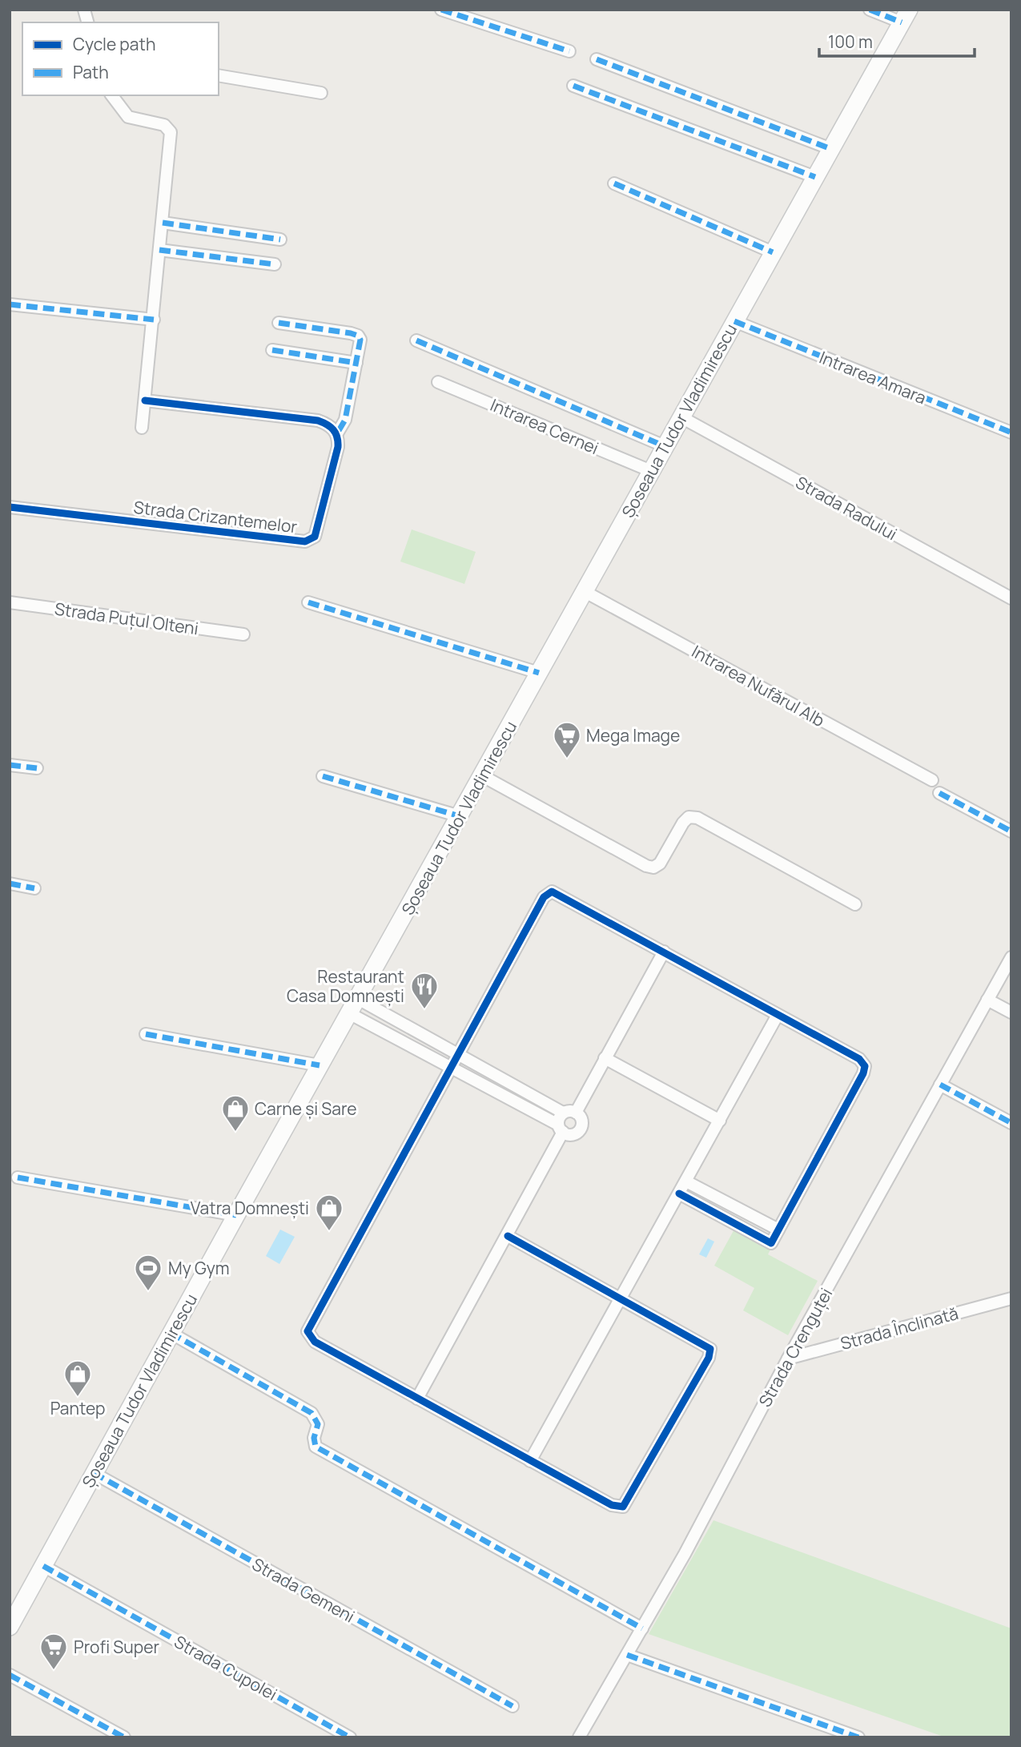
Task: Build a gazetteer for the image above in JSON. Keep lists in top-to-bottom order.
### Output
{
  "streets": {
    "main road": ["Șoseaua Tudor Vladimirescu"],
    "street": [
      "Intrarea Amara",
      "Intrarea Cernei",
      "Strada Radului",
      "Strada Crizantemelor",
      "Strada Puțul Olteni",
      "Intrarea Nufărul Alb",
      "Strada Înclinată",
      "Strada Crenguței",
      "Strada Gemeni",
      "Strada Cupolei"
    ]
  },
  "crossings": [
    ["Intrarea Amara", "Șoseaua Tudor Vladimirescu"],
    ["Șoseaua Tudor Vladimirescu", "Intrarea Cernei"],
    ["Șoseaua Tudor Vladimirescu", "Strada Radului"],
    ["Șoseaua Tudor Vladimirescu", "Intrarea Nufărul Alb"],
    ["Șoseaua Tudor Vladimirescu", "Strada Gemeni"],
    ["Șoseaua Tudor Vladimirescu", "Strada Cupolei"],
    ["Strada Înclinată", "Strada Crenguței"]
  ],
  "places": {
    "supermarket": ["Mega Image", "Profi Super"],
    "restaurant": ["Restaurant Casa Domnești"],
    "shop": ["Carne și Sare", "Vatra Domnești", "Pantep"],
    "sports": ["My Gym"]
  },
  "legend": ["Cycle path", "Path"],
  "scale_bar": "100 m"
}
